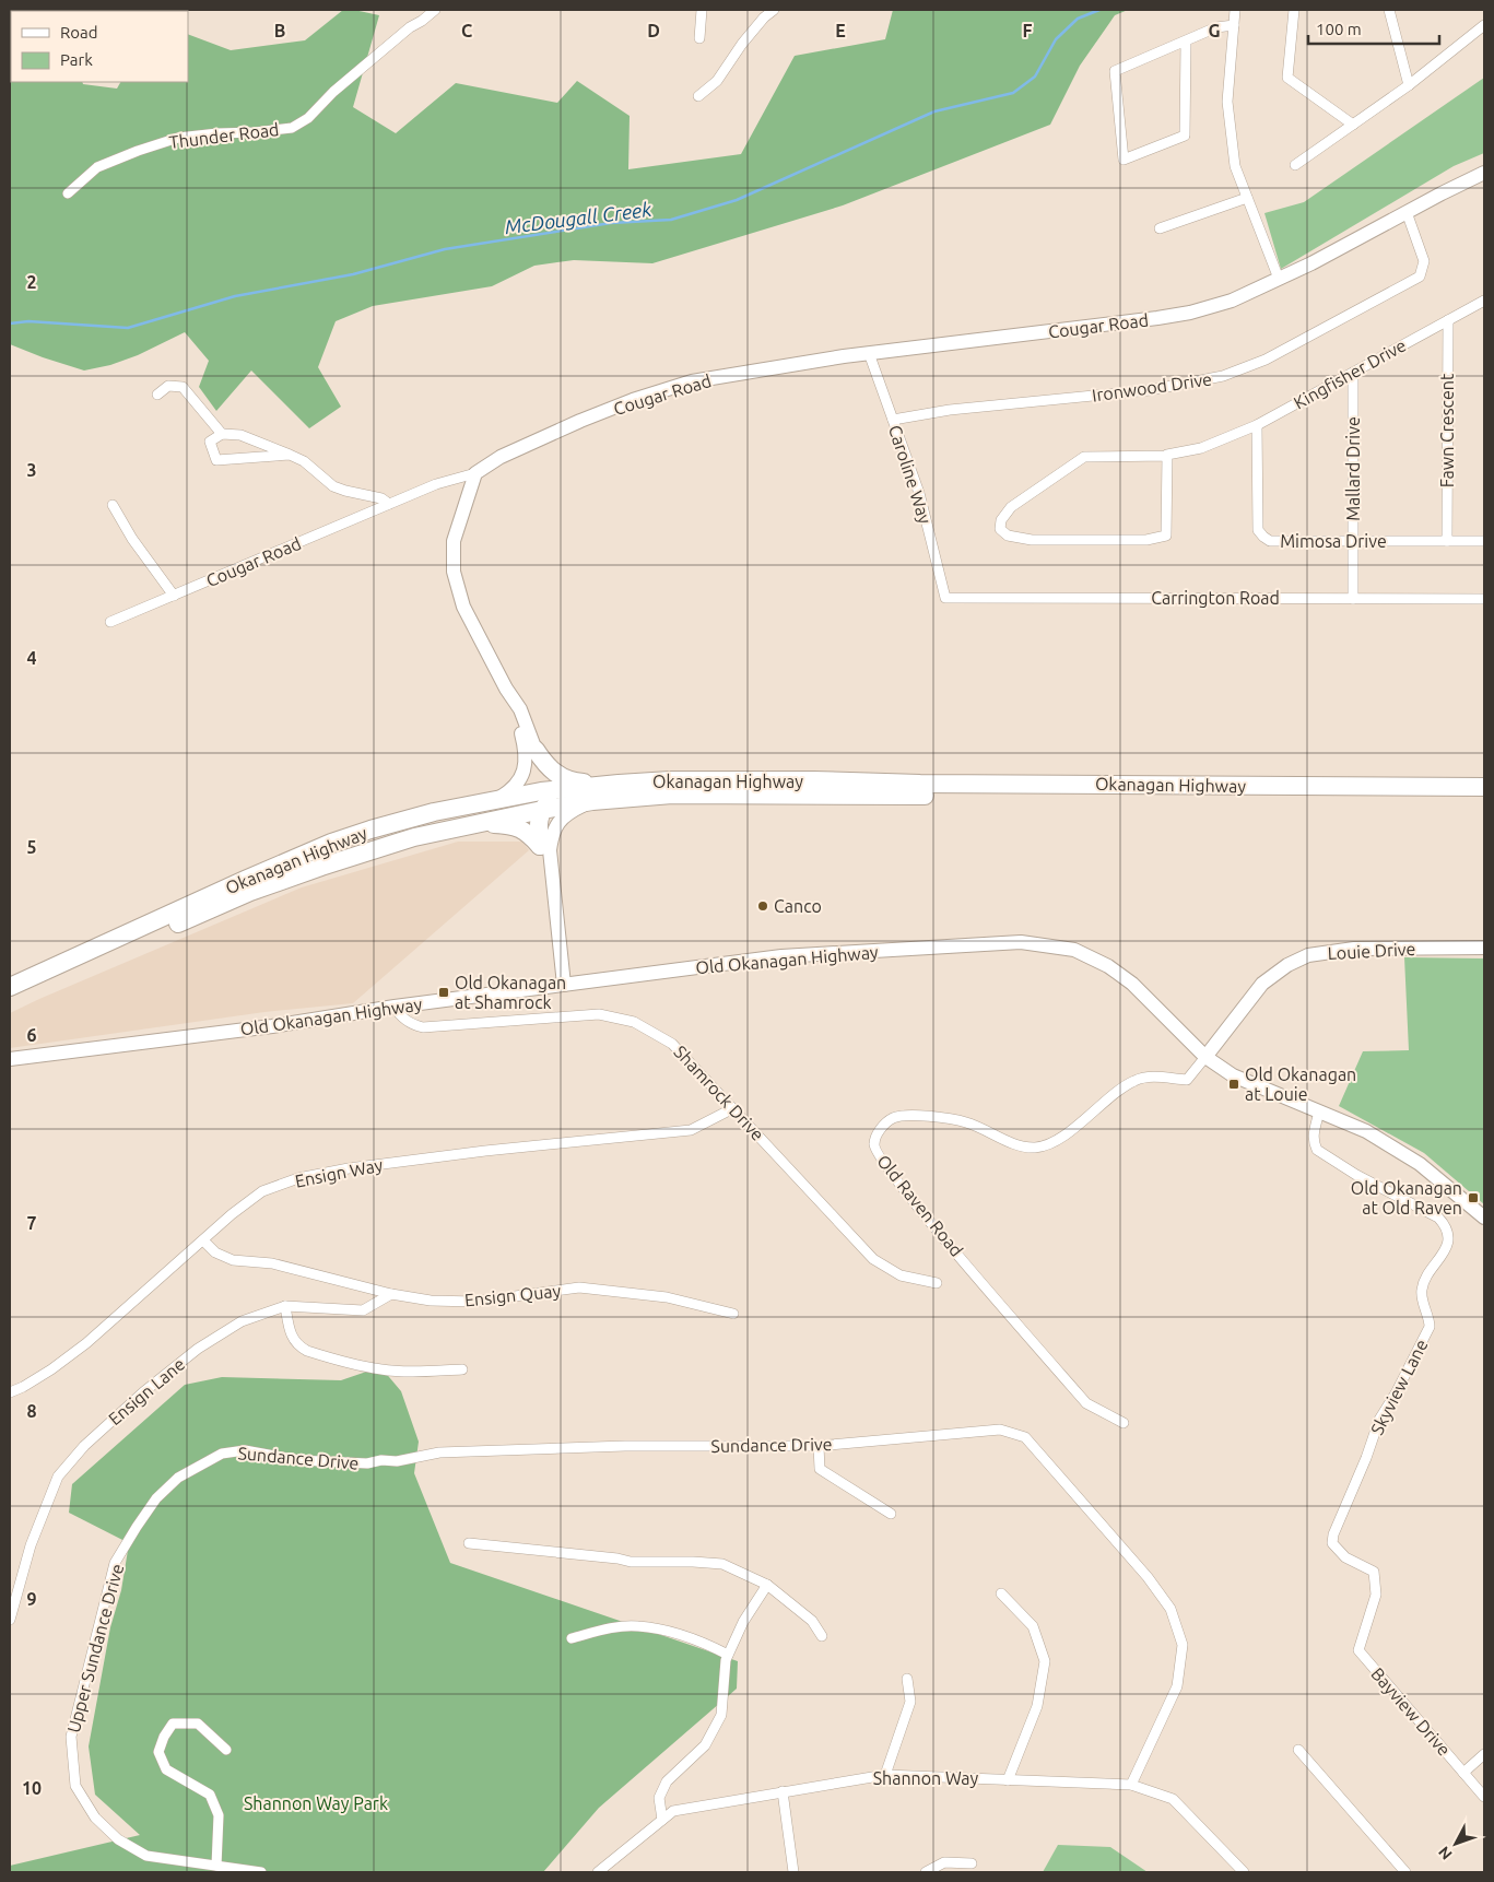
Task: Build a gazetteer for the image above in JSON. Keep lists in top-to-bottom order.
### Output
{
  "streets": {
    "highway": ["Okanagan Highway"],
    "street": [
      "Thunder Road",
      "Cougar Road",
      "Kingfisher Drive",
      "Ironwood Drive",
      "Fawn Crescent",
      "Mallard Drive",
      "Caroline Way",
      "Mimosa Drive",
      "Carrington Road",
      "Louie Drive",
      "Old Okanagan Highway",
      "Shamrock Drive",
      "Ensign Way",
      "Old Raven Road",
      "Ensign Quay",
      "Skyview Lane",
      "Ensign Lane",
      "Sundance Drive",
      "Upper Sundance Drive",
      "Bayview Drive",
      "Shannon Way"
    ]
  },
  "crossings": [
    ["Cougar Road", "Ironwood Drive"],
    ["Cougar Road", "Caroline Way"],
    ["Kingfisher Drive", "Fawn Crescent"],
    ["Kingfisher Drive", "Mallard Drive"],
    ["Kingfisher Drive", "Mimosa Drive"],
    ["Ironwood Drive", "Caroline Way"],
    ["Fawn Crescent", "Mimosa Drive"],
    ["Mallard Drive", "Mimosa Drive"],
    ["Mallard Drive", "Carrington Road"],
    ["Caroline Way", "Carrington Road"],
    ["Louie Drive", "Old Okanagan Highway"],
    ["Louie Drive", "Old Raven Road"],
    ["Old Okanagan Highway", "Shamrock Drive"],
    ["Old Okanagan Highway", "Old Raven Road"],
    ["Old Okanagan Highway", "Skyview Lane"],
    ["Shamrock Drive", "Ensign Way"],
    ["Ensign Way", "Ensign Quay"],
    ["Ensign Quay", "Ensign Lane"],
    ["Skyview Lane", "Bayview Drive"],
    ["Sundance Drive", "Upper Sundance Drive"],
    ["Sundance Drive", "Shannon Way"]
  ],
  "water": ["McDougall Creek"],
  "parks": ["Shannon Way Park"],
  "places": {
    "other": ["Canco"],
    "transit": ["Old Okanagan at Shamrock", "Old Okanagan at Louie", "Old Okanagan at Old Raven"]
  },
  "legend": ["Road", "Park"],
  "scale_bar": "100 m",
  "north": "bottom left",
  "grid": {
    "columns": [
      "B",
      "C",
      "D",
      "E",
      "F",
      "G"
    ],
    "rows": [
      "2",
      "3",
      "4",
      "5",
      "6",
      "7",
      "8",
      "9",
      "10"
    ]
  }
}
